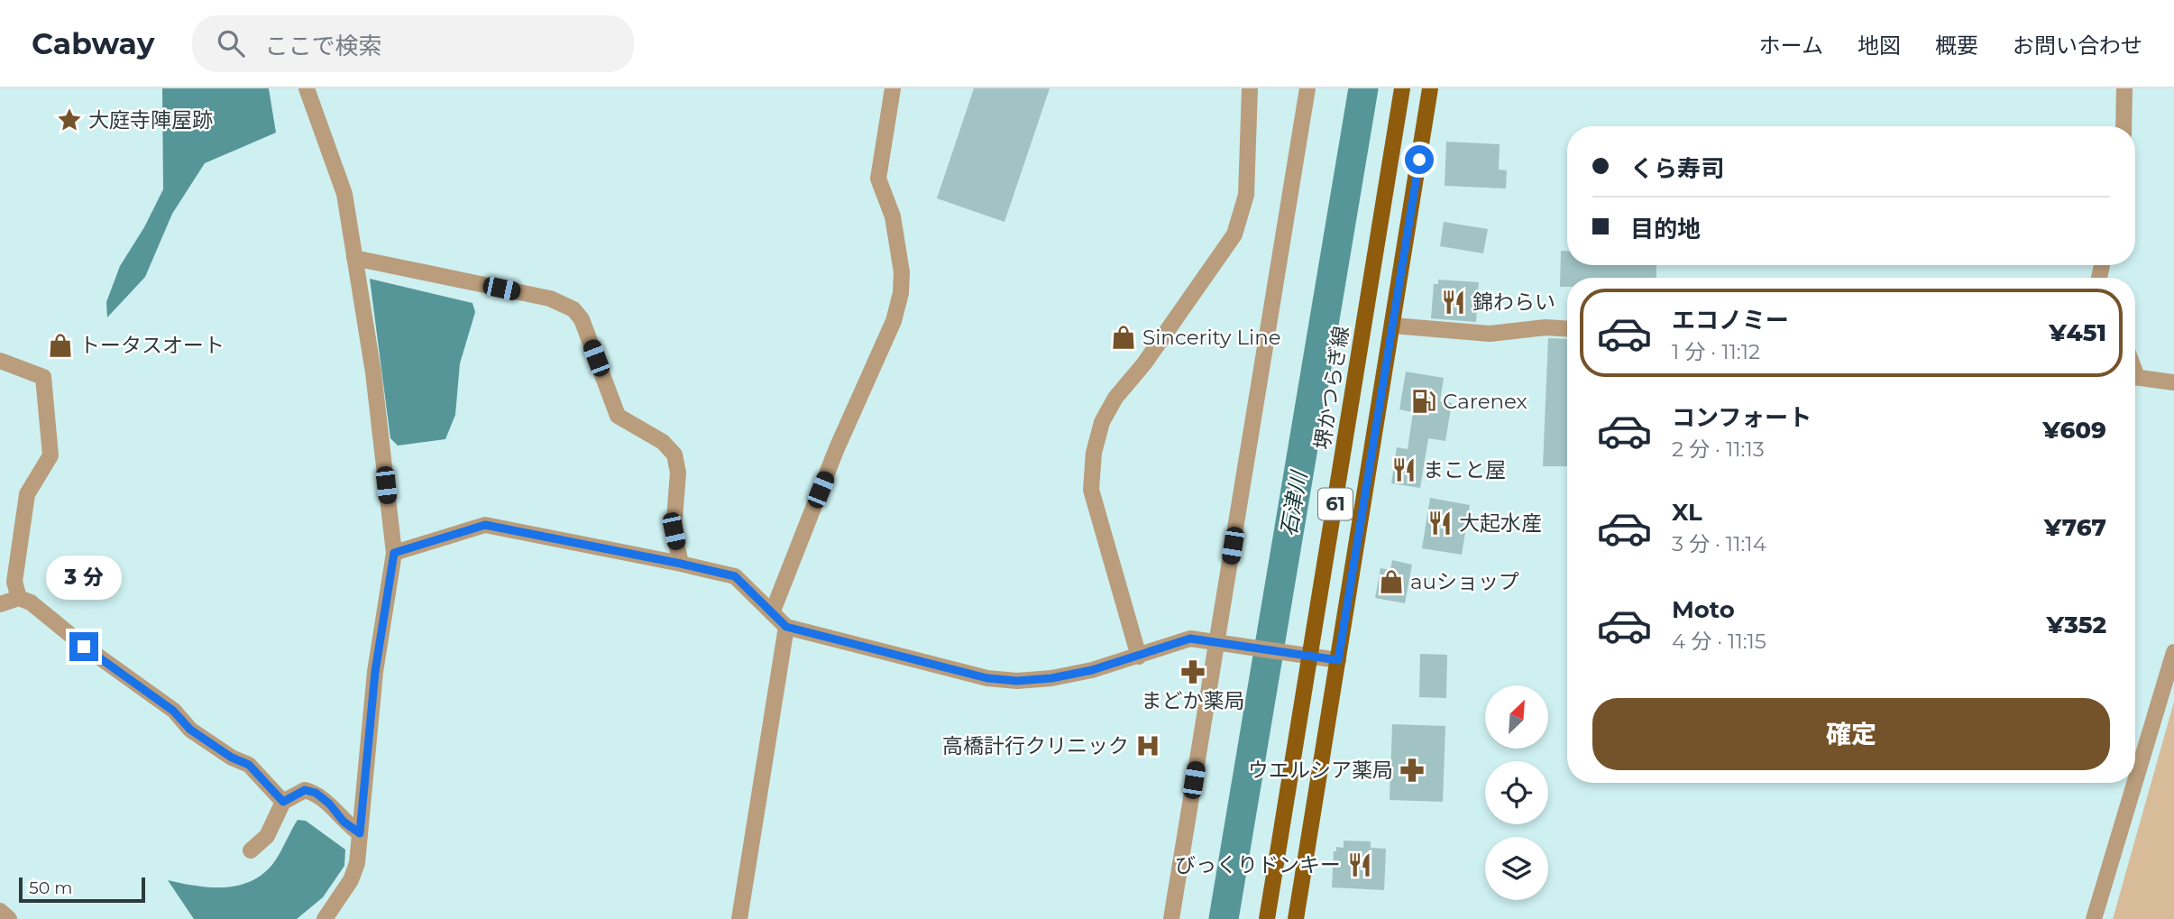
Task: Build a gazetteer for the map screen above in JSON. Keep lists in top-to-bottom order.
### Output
{
  "streets": {
    "main road": ["堺かつらぎ線", "61"]
  },
  "water": ["石津川"],
  "places": {
    "place": ["大庭寺陣屋跡"],
    "restaurant": [
      "錦わらい",
      "まこと屋",
      "大起水産",
      "びっくりドンキー"
    ],
    "shop": ["Sincerity Line", "トータスオート", "auショップ"],
    "fuel station": ["Carenex"],
    "pharmacy": ["まどか薬局", "ウエルシア薬局"],
    "hospital": ["高橋計行クリニック"]
  },
  "scale_bar": "50 m",
  "north": "top right",
  "page": {
    "header": "Cabway",
    "search": "ここで検索",
    "nav": [
      "ホーム",
      "地図",
      "概要",
      "お問い合わせ"
    ],
    "banner": ["くら寿司", "目的地"],
    "list": [
      {
        "name": "エコノミー",
        "note": "1 分 · 11:12",
        "value": "¥451"
      },
      {
        "name": "コンフォート",
        "note": "2 分 · 11:13",
        "value": "¥609"
      },
      {
        "name": "XL",
        "note": "3 分 · 11:14",
        "value": "¥767"
      },
      {
        "name": "Moto",
        "note": "4 分 · 11:15",
        "value": "¥352"
      }
    ],
    "bubble": "3 分",
    "buttons": "確定",
    "scale": "50 m"
  }
}
